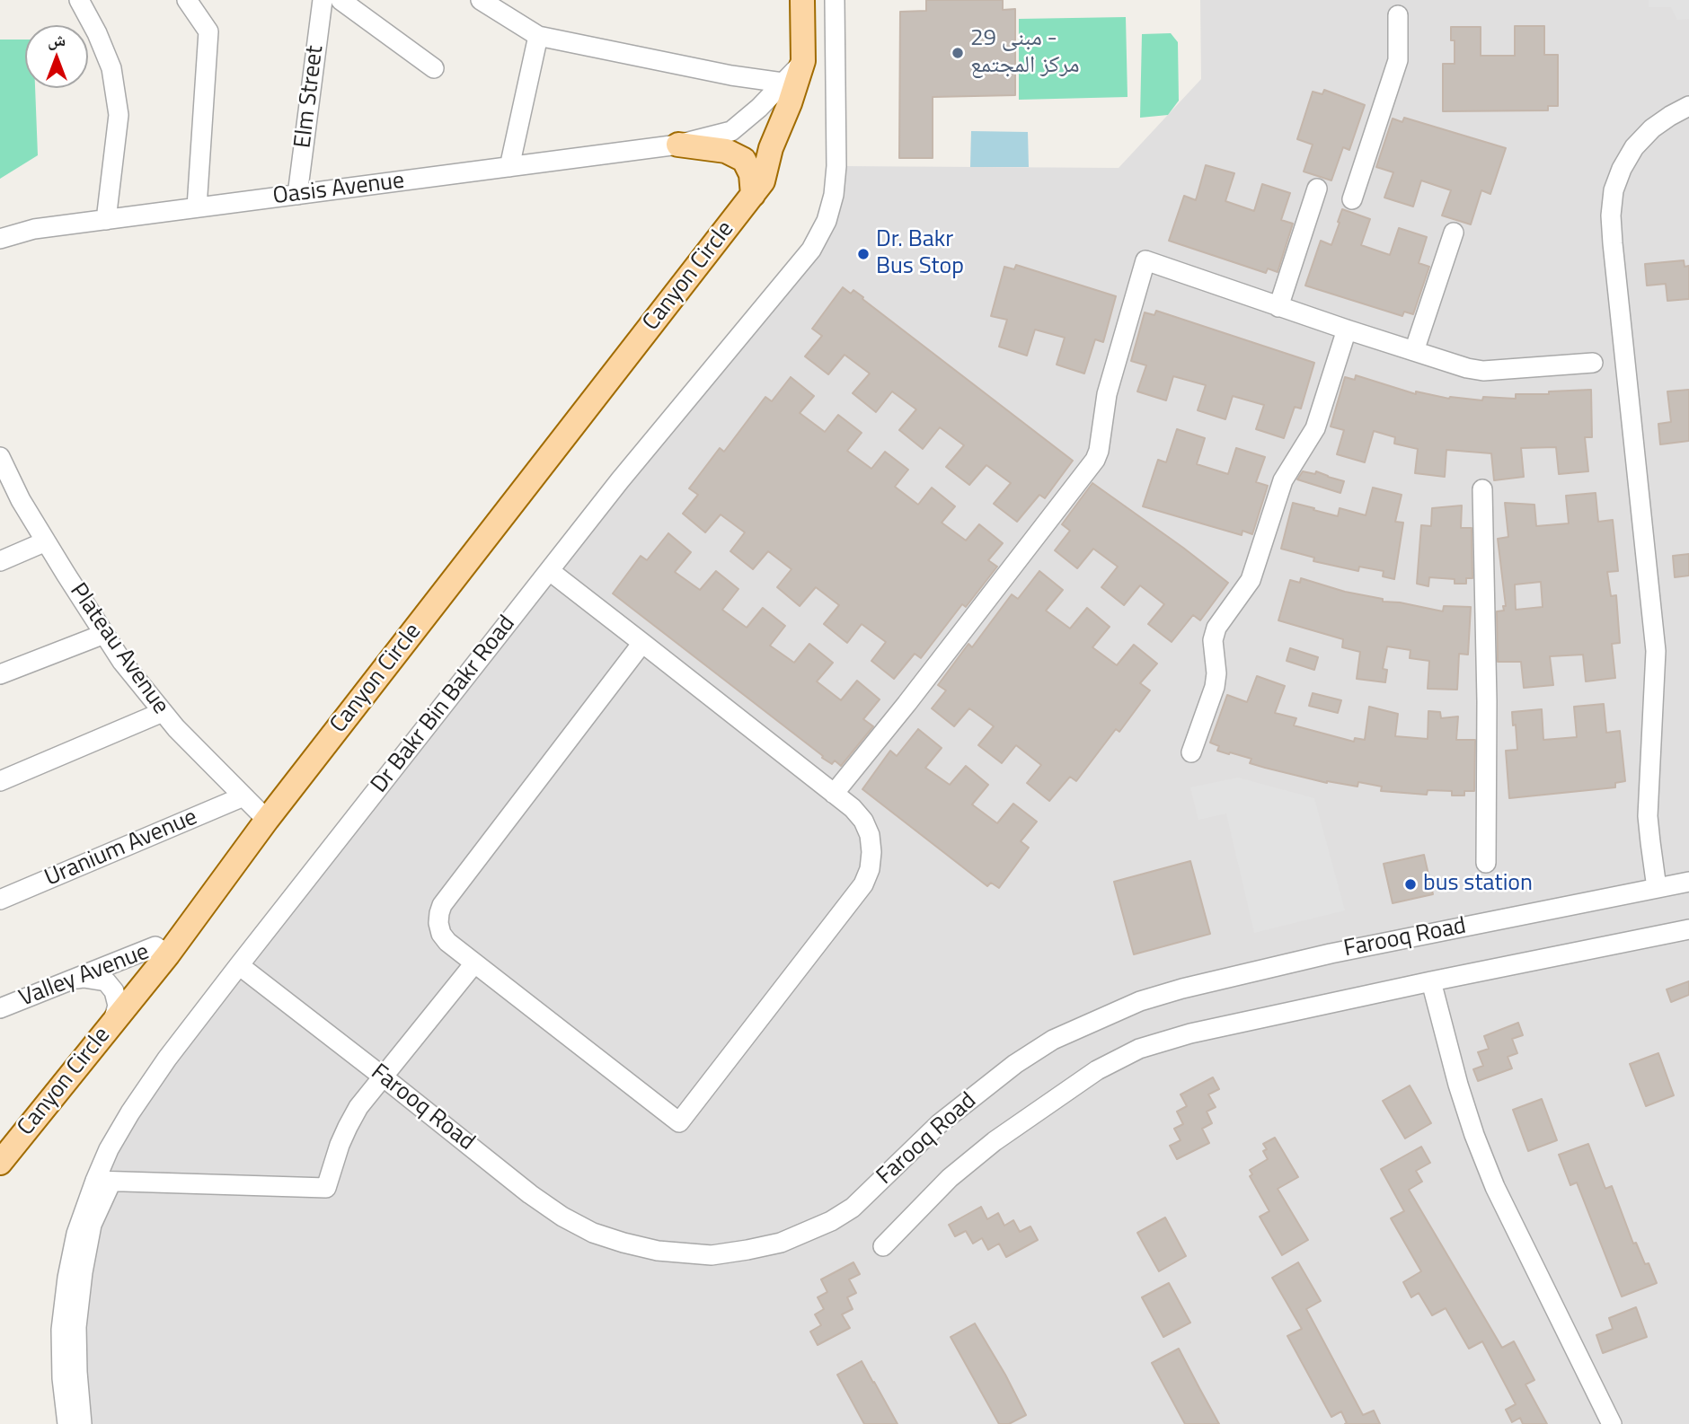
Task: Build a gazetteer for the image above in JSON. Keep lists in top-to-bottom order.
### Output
{
  "streets": {
    "main road": ["Oasis Avenue", "Canyon Circle"],
    "street": [
      "Elm Street",
      "Plateau Avenue",
      "Dr Bakr Bin Bakr Road",
      "Uranium Avenue",
      "Farooq Road",
      "Valley Avenue"
    ]
  },
  "crossings": [
    ["Elm Street", "Oasis Avenue"],
    ["Oasis Avenue", "Canyon Circle"],
    ["Canyon Circle", "Plateau Avenue"],
    ["Canyon Circle", "Valley Avenue"],
    ["Plateau Avenue", "Uranium Avenue"],
    ["Dr Bakr Bin Bakr Road", "Farooq Road"]
  ],
  "places": ["مبنى 29 - مركز المجتمع", "Dr. Bakr Bus Stop", "bus station"],
  "north": "top"
}
